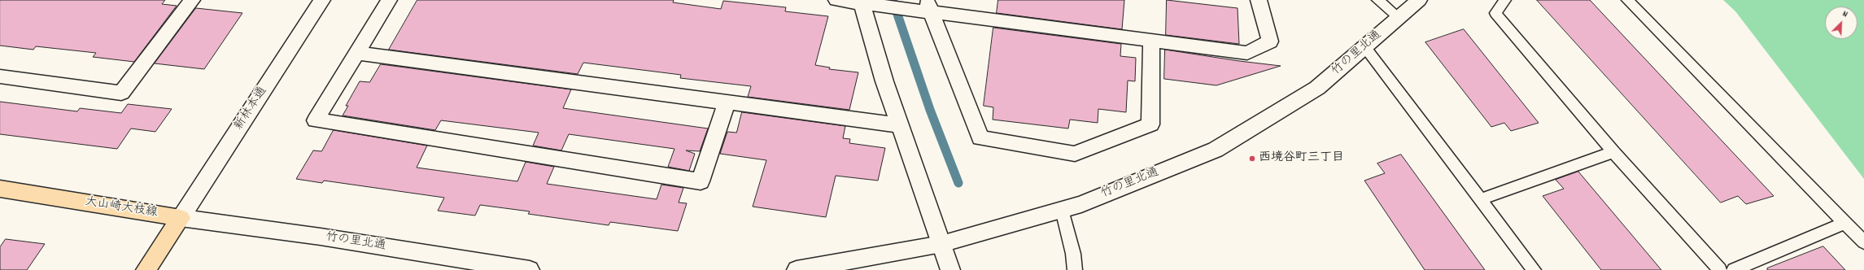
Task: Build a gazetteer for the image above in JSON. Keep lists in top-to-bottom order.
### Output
{
  "streets": {
    "main road": ["大山崎大枝線"],
    "street": ["竹の里北通", "新林本通"]
  },
  "crossings": [
    ["竹の里北通", "新林本通"],
    ["竹の里北通", "大山崎大枝線"],
    ["新林本通", "大山崎大枝線"]
  ],
  "places": ["西境谷町三丁目"],
  "north": "top right"
}
